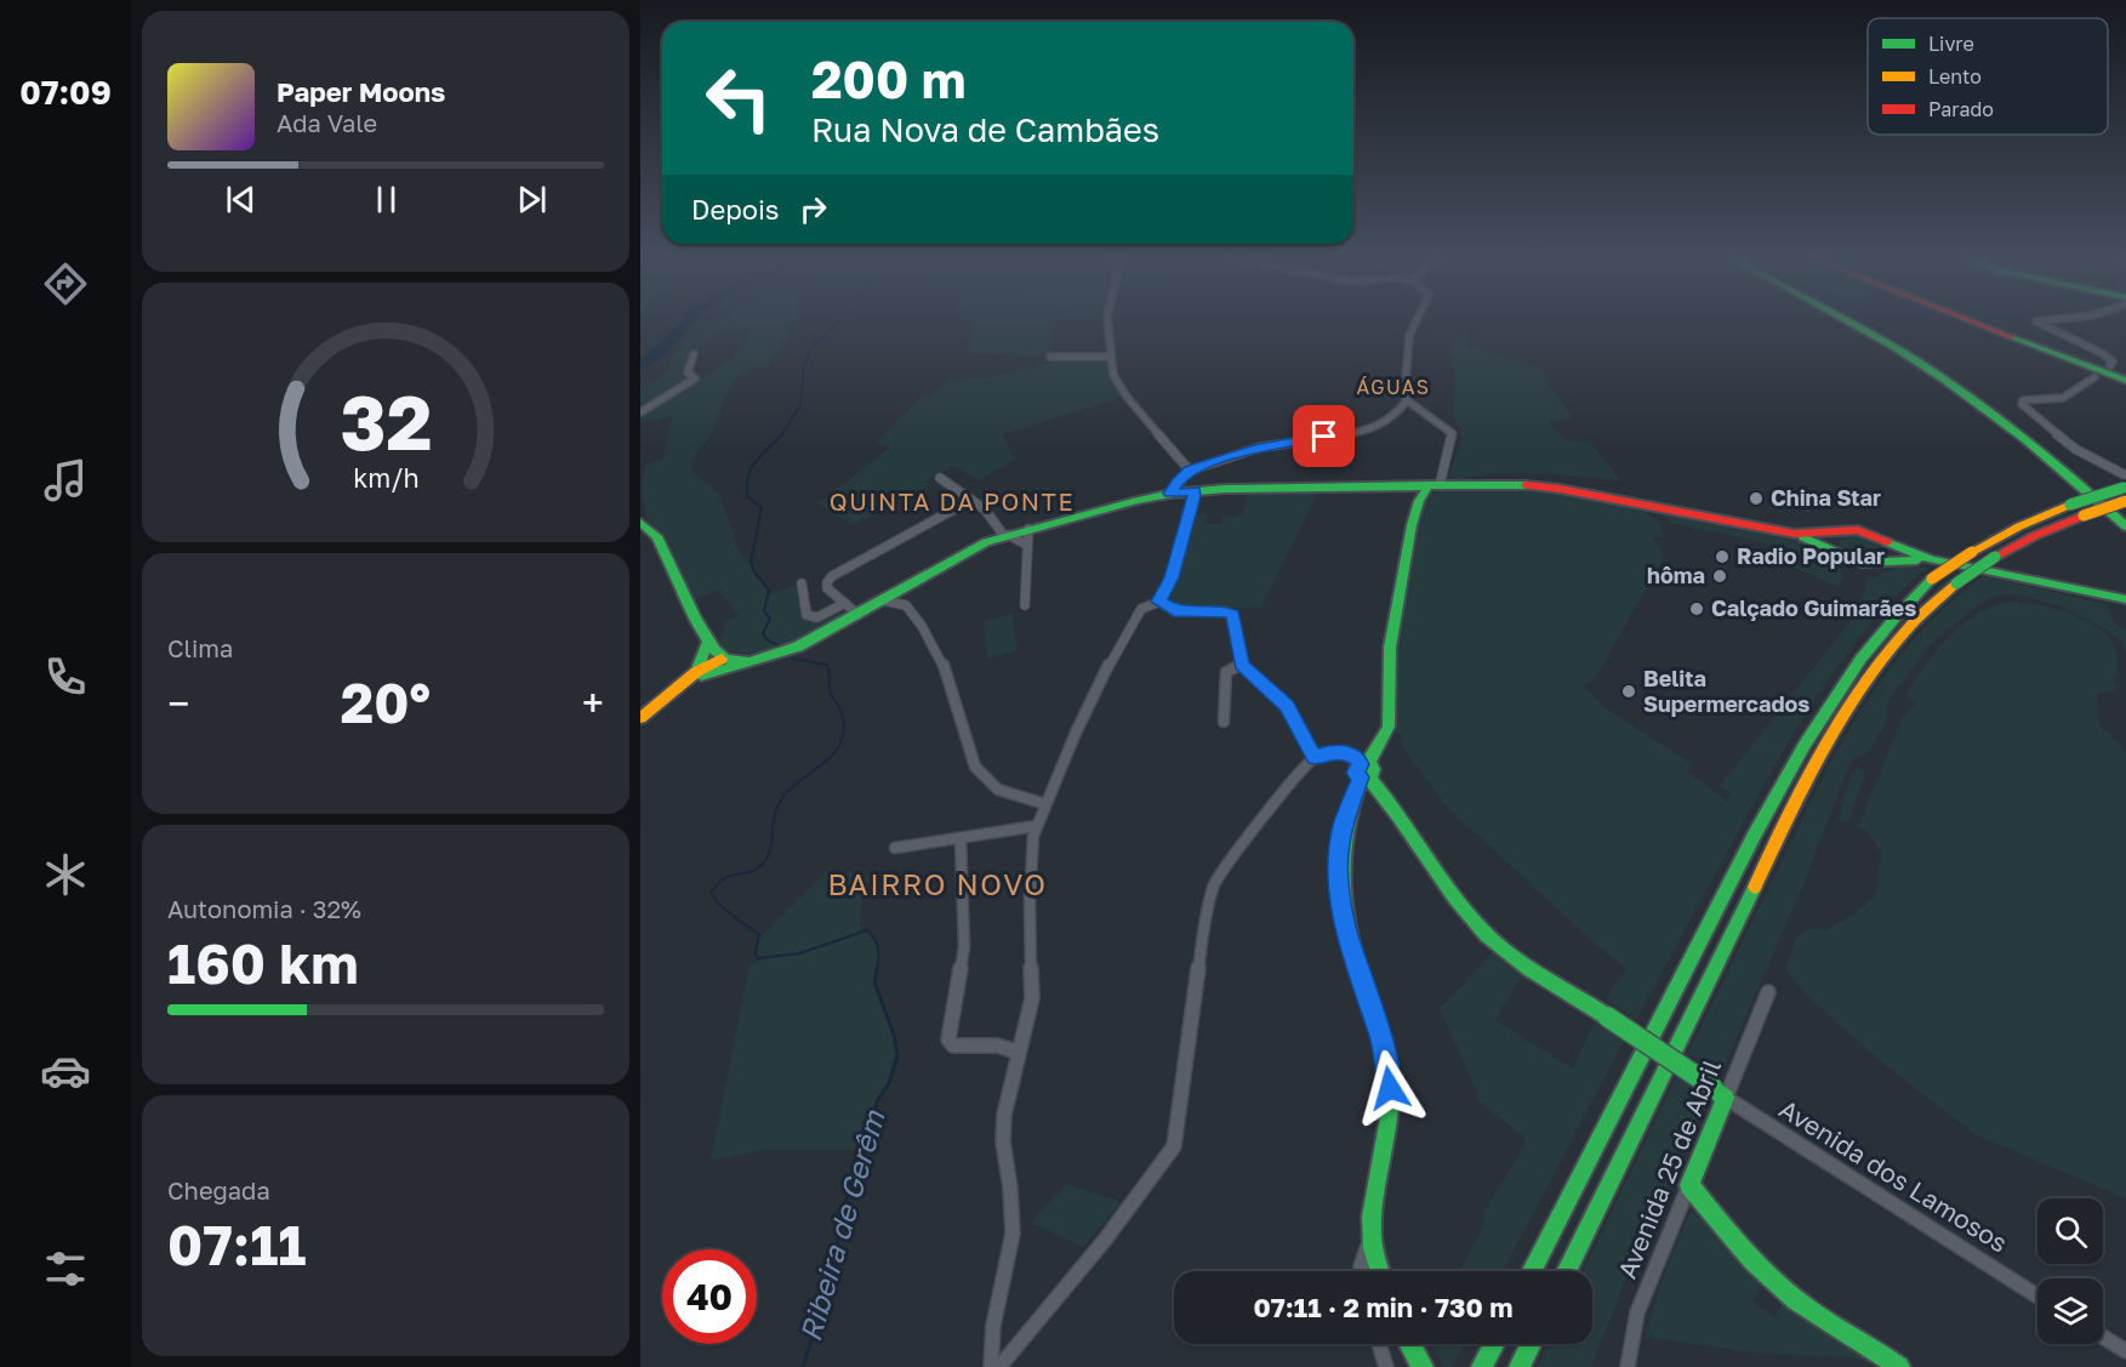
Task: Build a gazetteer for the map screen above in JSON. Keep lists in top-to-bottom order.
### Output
{
  "streets": {
    "main road": ["Avenida 25 de Abril", "Avenida dos Lamosos"]
  },
  "crossings": [
    ["Avenida 25 de Abril", "Avenida dos Lamosos"]
  ],
  "districts": ["ÁGUAS", "QUINTA DA PONTE", "BAIRRO NOVO"],
  "water": ["Ribeira de Gerêm"],
  "places": [
    "China Star",
    "Radio Popular",
    "hôma",
    "Calçado Guimarães",
    "Belita Supermercados"
  ],
  "legend": ["Livre", "Lento", "Parado"],
  "page": {
    "tabs": "07:09",
    "turn": ["200 m", "Rua Nova de Cambães"],
    "song": ["Paper Moons", "Ada Vale"],
    "then": "Depois",
    "tile": [
      "Clima",
      ["Autonomia · 32%", "160 km"],
      ["Chegada", "07:11"]
    ],
    "heat": ["−", "20°", "+"],
    "limit": "40",
    "trip": "07:11 · 2 min · 730 m",
    "gauge": ["32", "km/h"]
  }
}
